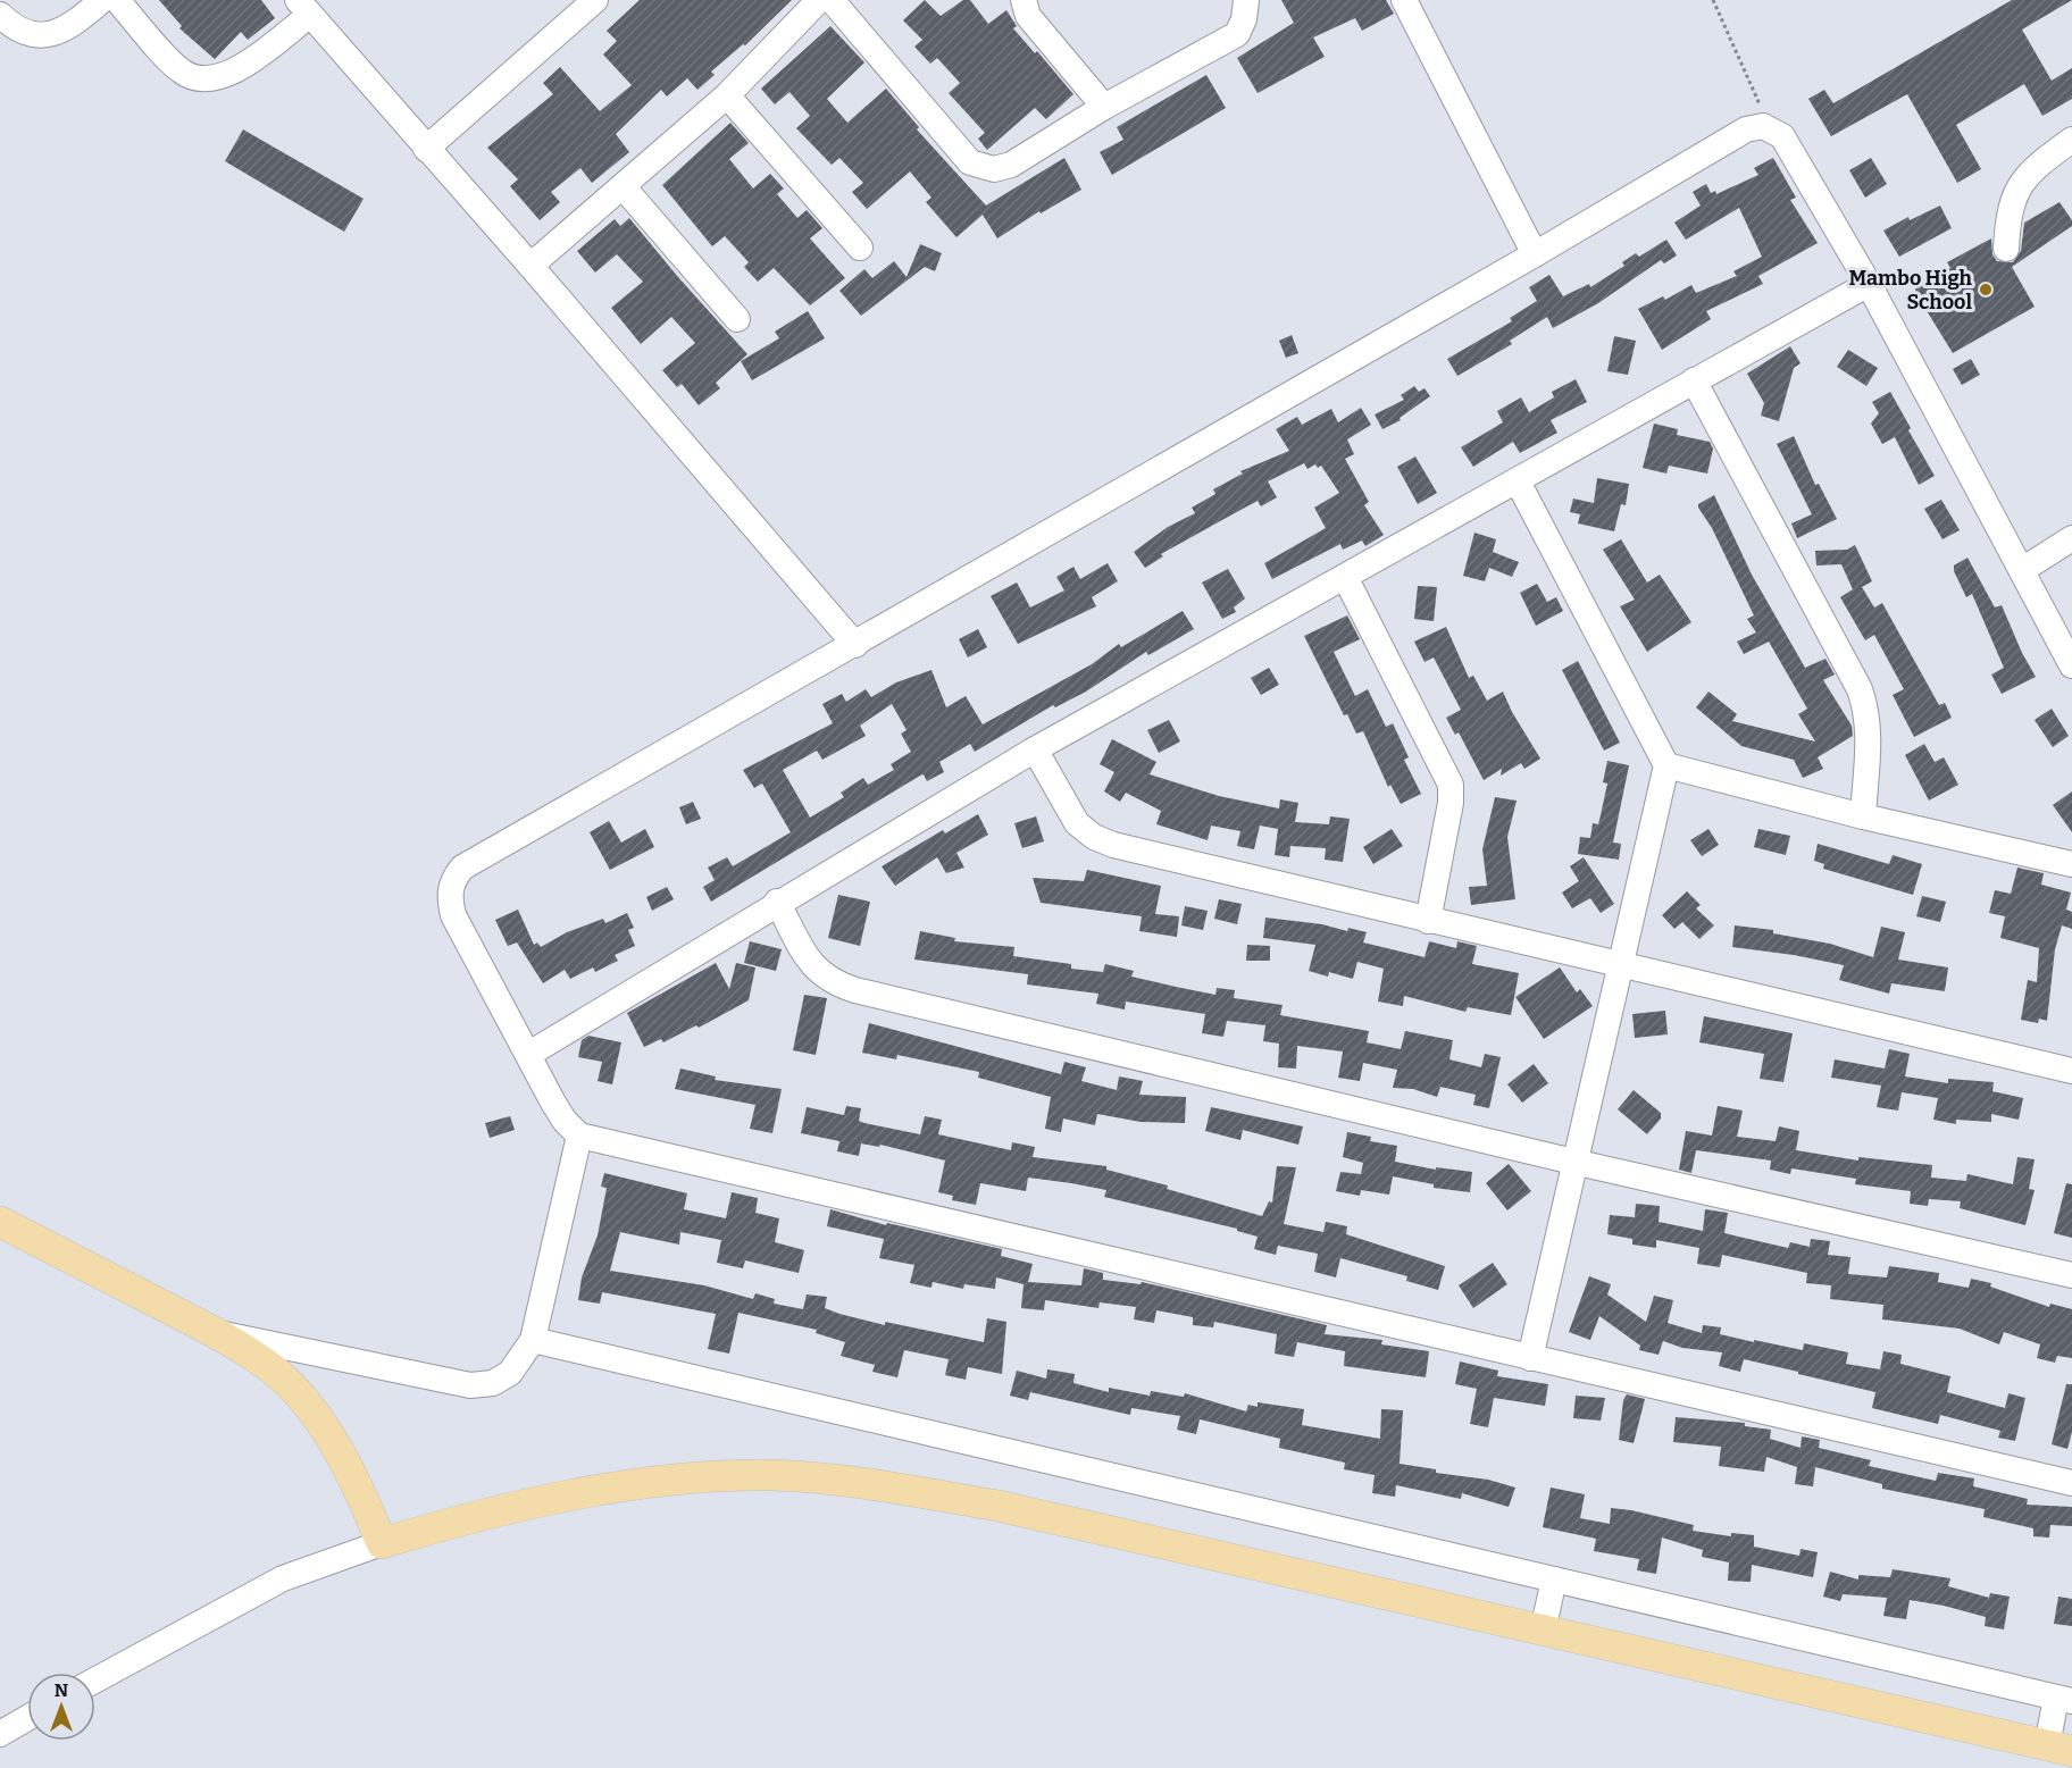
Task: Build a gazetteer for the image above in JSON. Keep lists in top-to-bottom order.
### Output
{
  "places": ["Mambo High School"],
  "north": "top"
}
